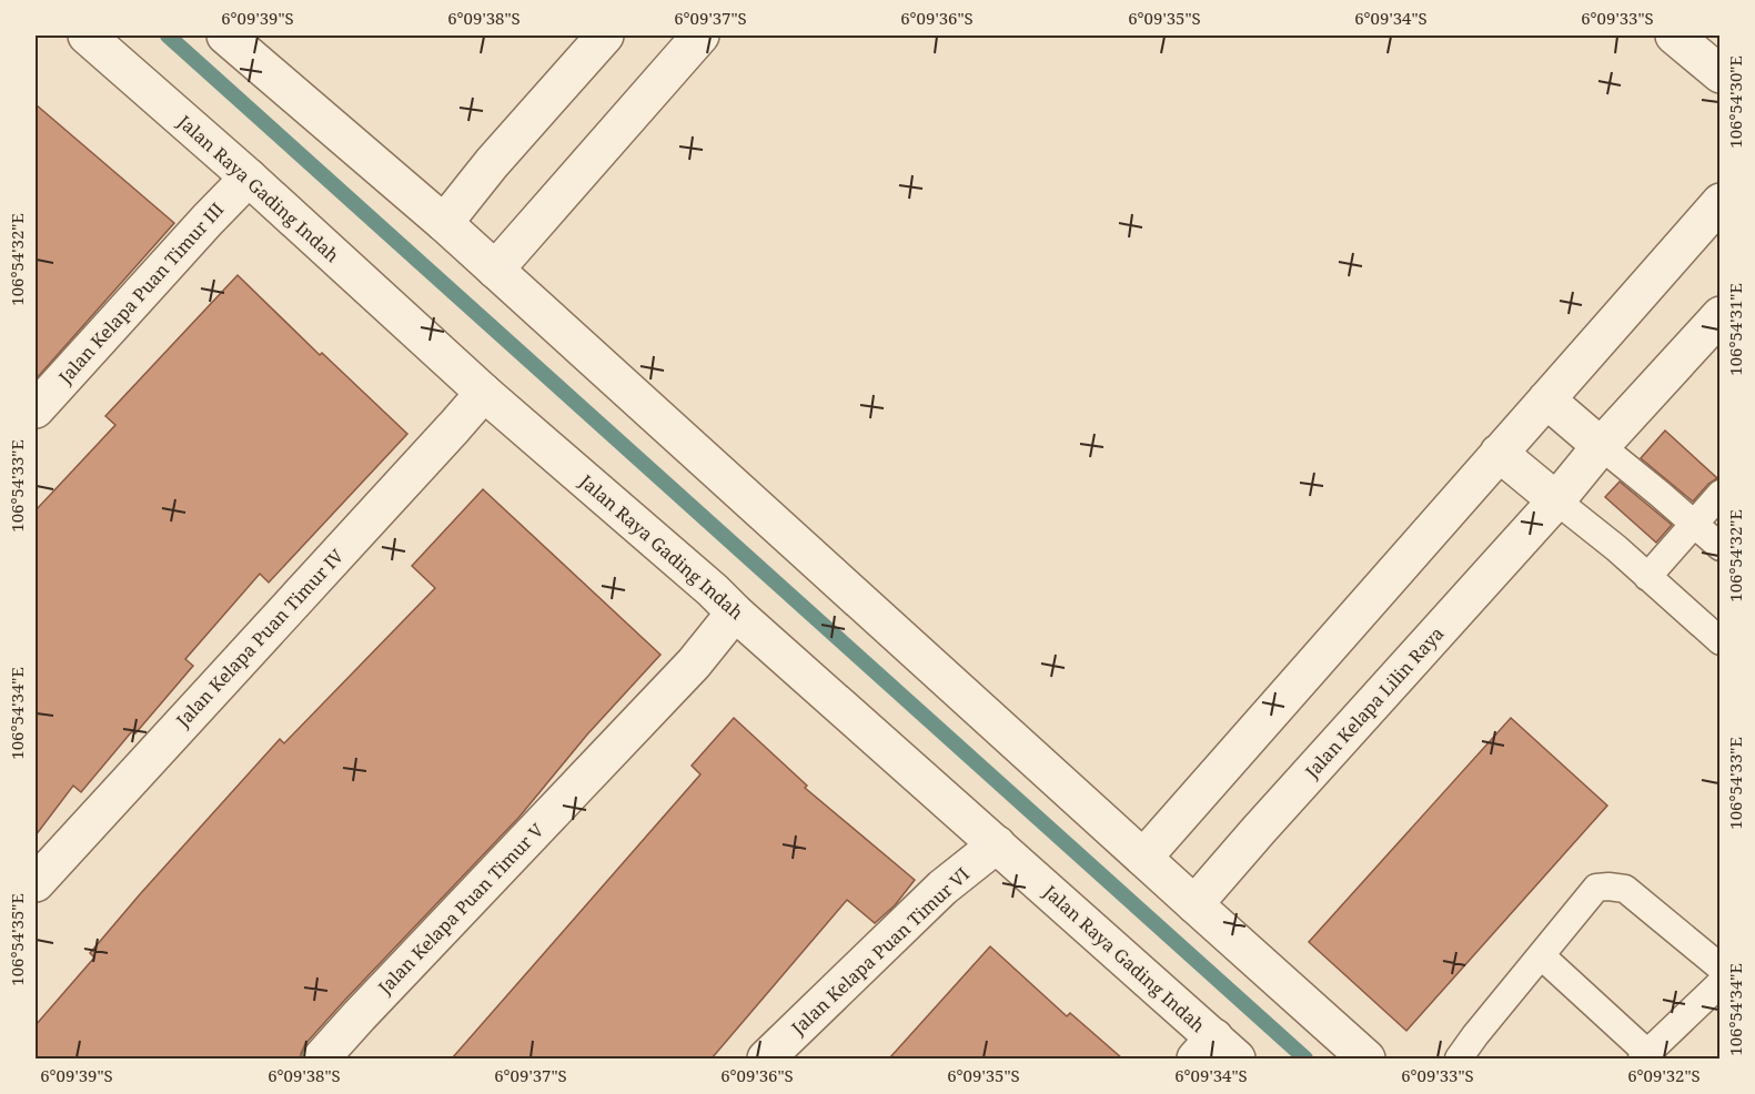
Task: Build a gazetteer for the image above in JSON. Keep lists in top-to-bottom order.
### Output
{
  "streets": {
    "street": [
      "Jalan Raya Gading Indah",
      "Jalan Kelapa Puan Timur III",
      "Jalan Kelapa Puan Timur IV",
      "Jalan Kelapa Lilin Raya",
      "Jalan Kelapa Puan Timur V",
      "Jalan Kelapa Puan Timur VI"
    ]
  },
  "crossings": [
    ["Jalan Raya Gading Indah", "Jalan Kelapa Puan Timur III"],
    ["Jalan Raya Gading Indah", "Jalan Kelapa Puan Timur IV"],
    ["Jalan Raya Gading Indah", "Jalan Kelapa Puan Timur V"],
    ["Jalan Raya Gading Indah", "Jalan Kelapa Puan Timur VI"]
  ],
  "coordinates": [
    "6°09'39\"S",
    "6°09'38\"S",
    "6°09'37\"S",
    "6°09'36\"S",
    "6°09'35\"S",
    "6°09'34\"S",
    "6°09'33\"S",
    "106°54'30\"E",
    "106°54'32\"E",
    "106°54'31\"E",
    "106°54'33\"E",
    "106°54'34\"E",
    "106°54'35\"E",
    "6°09'32\"S"
  ]
}
